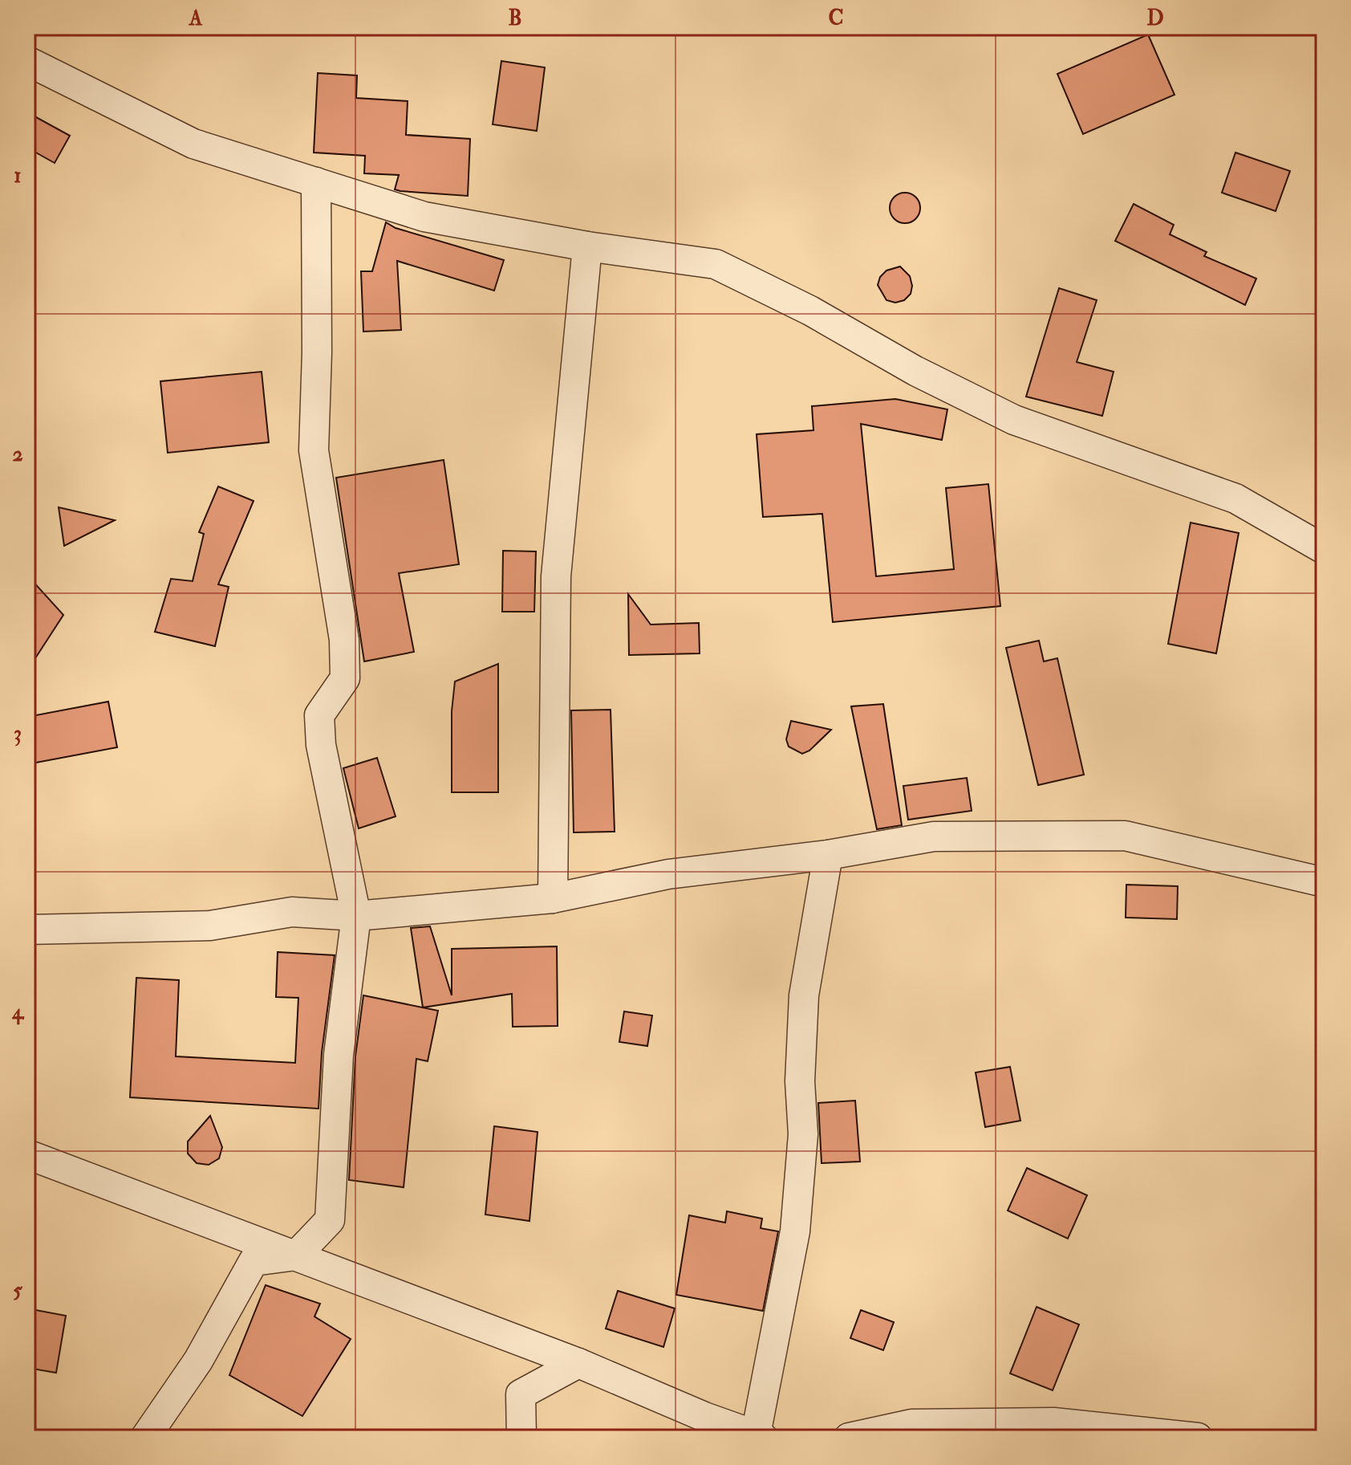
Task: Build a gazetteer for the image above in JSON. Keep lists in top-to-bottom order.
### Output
{
  "grid": {
    "columns": [
      "A",
      "B",
      "C",
      "D"
    ],
    "rows": [
      "1",
      "2",
      "3",
      "4",
      "5"
    ]
  }
}
